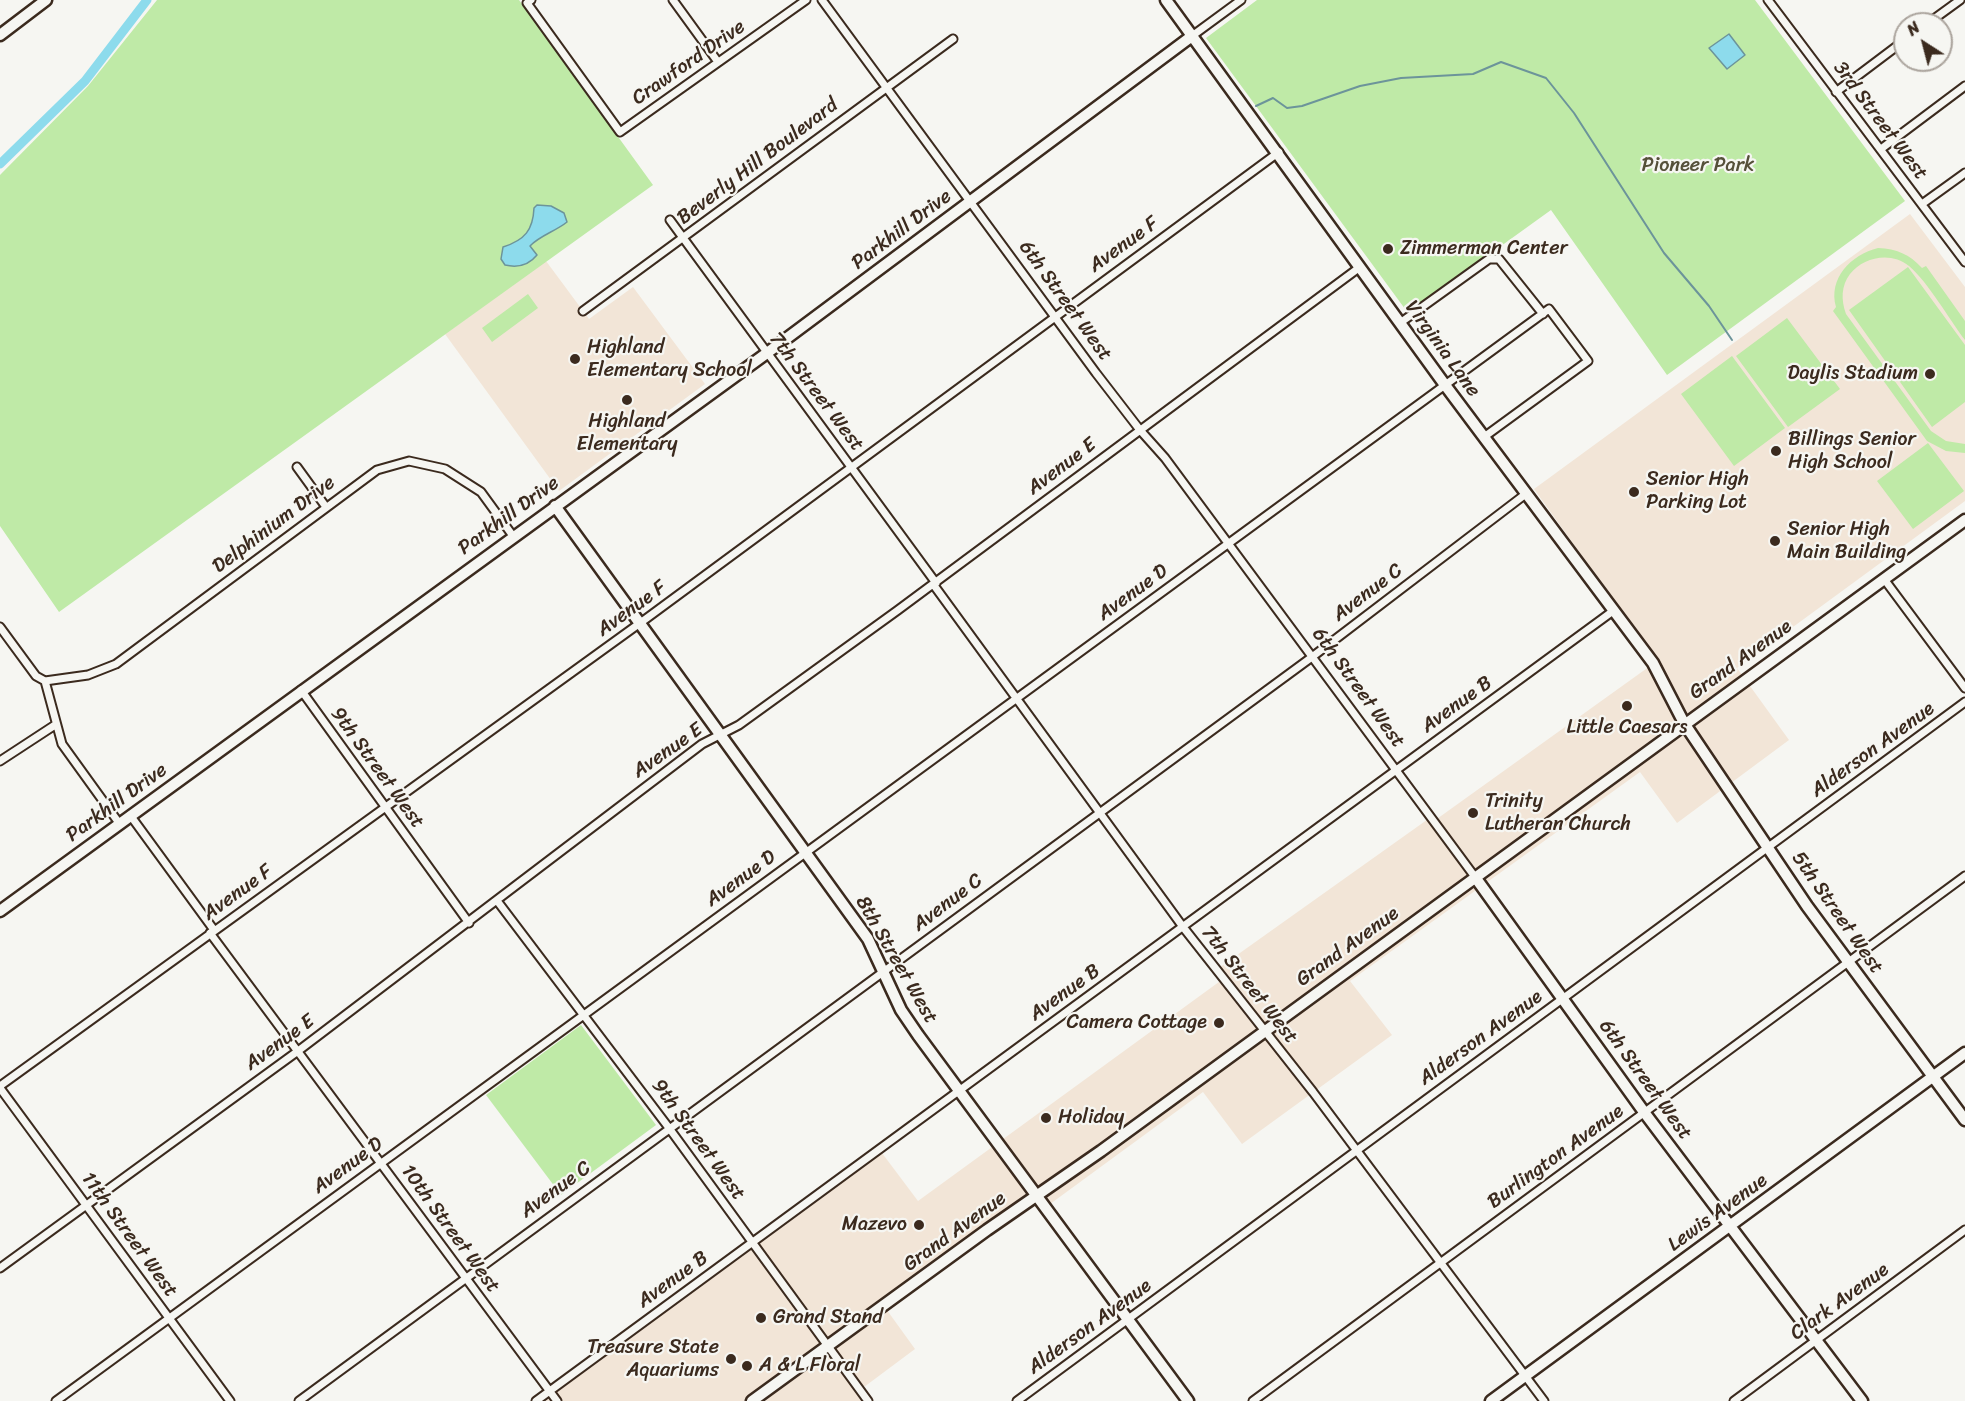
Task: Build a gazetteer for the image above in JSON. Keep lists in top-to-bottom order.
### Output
{
  "streets": {
    "street": [
      "Crawford Drive",
      "3rd Street West",
      "Beverly Hill Boulevard",
      "Parkhill Drive",
      "Avenue F",
      "6th Street West",
      "Virginia Lane",
      "7th Street West",
      "Avenue E",
      "Delphinium Drive",
      "Avenue D",
      "Avenue C",
      "Grand Avenue",
      "Avenue B",
      "Alderson Avenue",
      "9th Street West",
      "5th Street West",
      "8th Street West",
      "Burlington Avenue",
      "Lewis Avenue",
      "10th Street West",
      "11th Street West",
      "Clark Avenue"
    ]
  },
  "crossings": [
    ["Beverly Hill Boulevard", "6th Street West"],
    ["Beverly Hill Boulevard", "7th Street West"],
    ["Parkhill Drive", "6th Street West"],
    ["Parkhill Drive", "Virginia Lane"],
    ["Parkhill Drive", "7th Street West"],
    ["Parkhill Drive", "Delphinium Drive"],
    ["Parkhill Drive", "9th Street West"],
    ["Parkhill Drive", "8th Street West"],
    ["Parkhill Drive", "10th Street West"],
    ["Avenue F", "6th Street West"],
    ["Avenue F", "Virginia Lane"],
    ["Avenue F", "7th Street West"],
    ["Avenue F", "9th Street West"],
    ["Avenue F", "8th Street West"],
    ["Avenue F", "10th Street West"],
    ["Avenue F", "11th Street West"],
    ["6th Street West", "Avenue E"],
    ["6th Street West", "Avenue D"],
    ["6th Street West", "Avenue C"],
    ["6th Street West", "Grand Avenue"],
    ["6th Street West", "Avenue B"],
    ["6th Street West", "Alderson Avenue"],
    ["6th Street West", "Burlington Avenue"],
    ["6th Street West", "Lewis Avenue"],
    ["6th Street West", "Clark Avenue"],
    ["Virginia Lane", "Avenue E"],
    ["Virginia Lane", "Avenue D"],
    ["Virginia Lane", "Avenue C"],
    ["Virginia Lane", "Grand Avenue"],
    ["Virginia Lane", "Avenue B"],
    ["Virginia Lane", "5th Street West"],
    ["7th Street West", "Avenue E"],
    ["7th Street West", "Avenue D"],
    ["7th Street West", "Avenue C"],
    ["7th Street West", "Grand Avenue"],
    ["7th Street West", "Avenue B"],
    ["7th Street West", "Alderson Avenue"],
    ["7th Street West", "Burlington Avenue"],
    ["7th Street West", "Lewis Avenue"],
    ["Avenue E", "9th Street West"],
    ["Avenue E", "8th Street West"],
    ["Avenue E", "10th Street West"],
    ["Avenue E", "11th Street West"],
    ["Avenue D", "9th Street West"],
    ["Avenue D", "8th Street West"],
    ["Avenue D", "10th Street West"],
    ["Avenue D", "11th Street West"],
    ["Avenue C", "9th Street West"],
    ["Avenue C", "8th Street West"],
    ["Avenue C", "10th Street West"],
    ["Grand Avenue", "9th Street West"],
    ["Grand Avenue", "5th Street West"],
    ["Grand Avenue", "8th Street West"],
    ["Avenue B", "9th Street West"],
    ["Avenue B", "8th Street West"],
    ["Avenue B", "10th Street West"],
    ["Alderson Avenue", "5th Street West"],
    ["Alderson Avenue", "8th Street West"],
    ["5th Street West", "Burlington Avenue"],
    ["5th Street West", "Lewis Avenue"]
  ],
  "parks": ["Pioneer Park"],
  "places": [
    "Zimmerman Center",
    "Highland Elementary School",
    "Daylis Stadium",
    "Highland Elementary",
    "Billings Senior High School",
    "Senior High Parking Lot",
    "Senior High Main Building",
    "Little Caesars",
    "Trinity Lutheran Church",
    "Camera Cottage",
    "Holiday",
    "Mazevo",
    "Grand Stand",
    "Treasure State Aquariums",
    "A & L Floral"
  ],
  "north": "top left"
}
